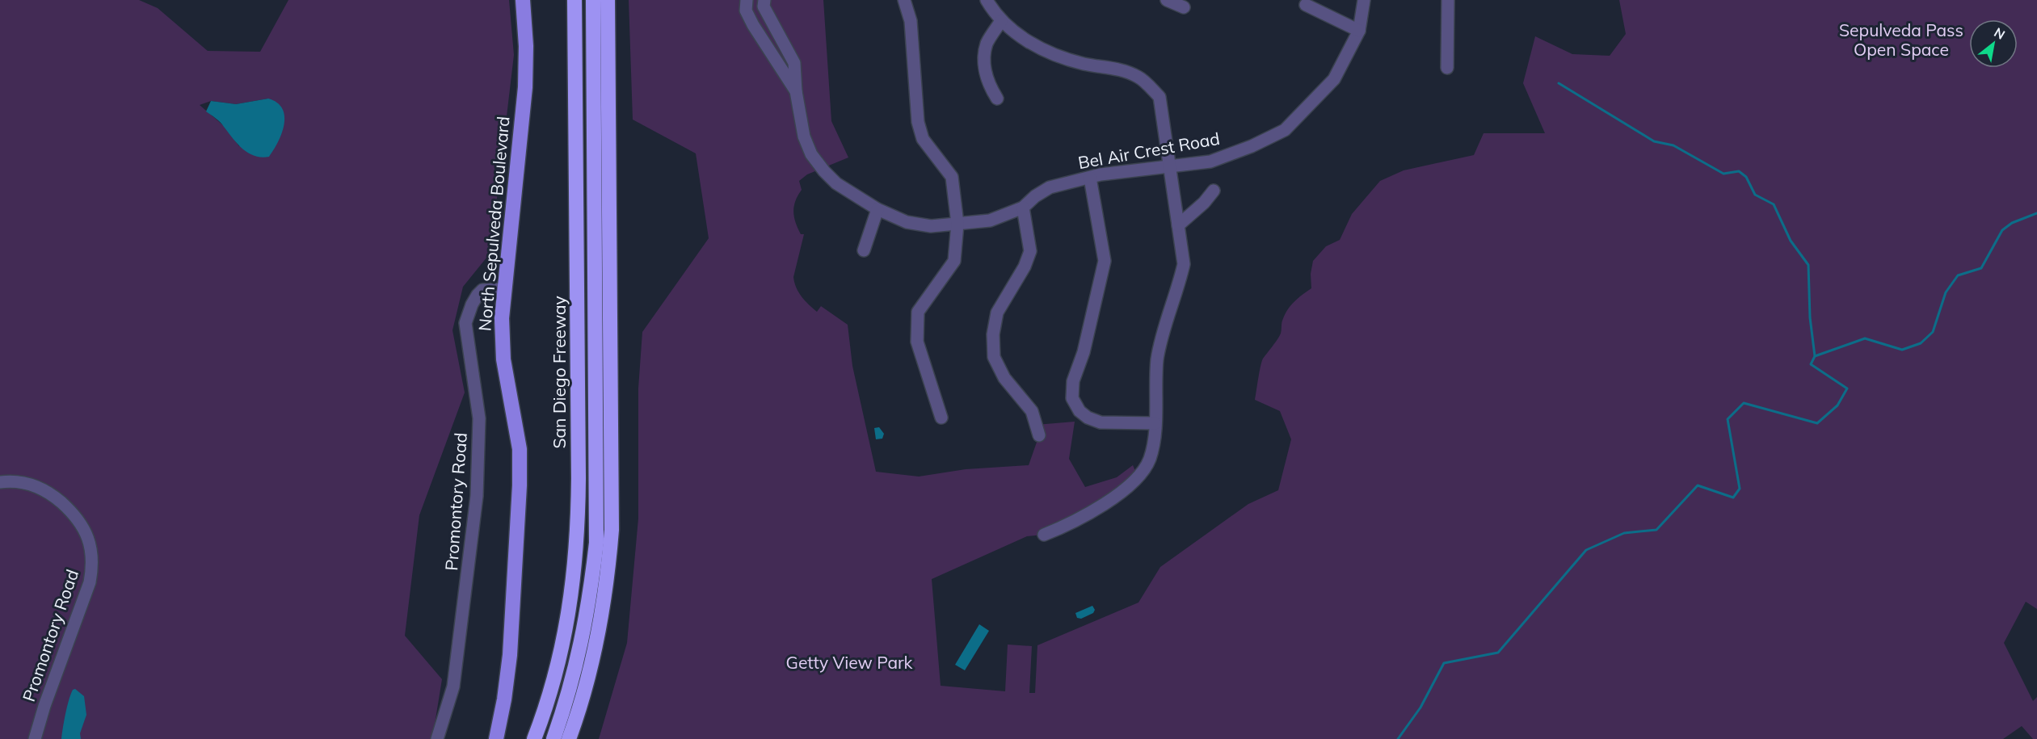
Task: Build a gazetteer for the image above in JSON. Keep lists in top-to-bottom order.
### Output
{
  "streets": {
    "highway": ["San Diego Freeway"],
    "main road": ["North Sepulveda Boulevard"],
    "street": ["Bel Air Crest Road", "Promontory Road"]
  },
  "crossings": [
    ["North Sepulveda Boulevard", "Promontory Road"]
  ],
  "parks": ["Sepulveda Pass Open Space", "Getty View Park"],
  "north": "top right"
}
